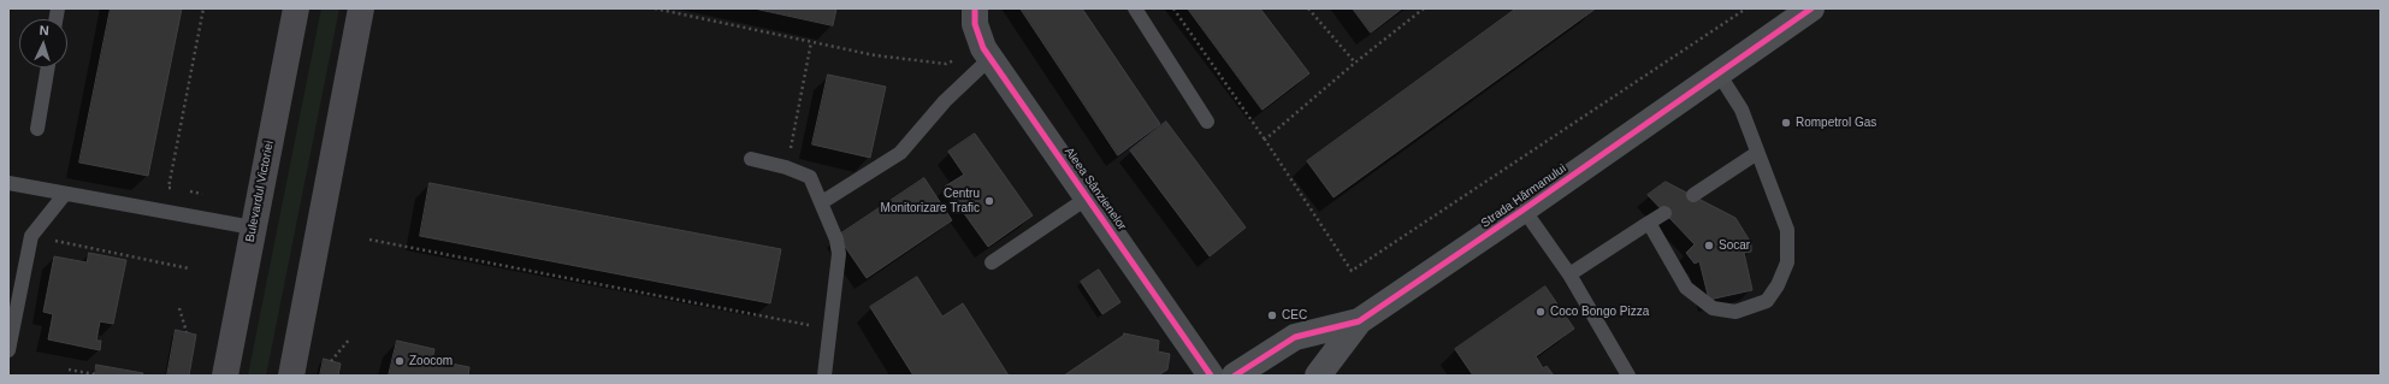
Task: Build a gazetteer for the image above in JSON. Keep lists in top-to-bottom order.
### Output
{
  "streets": {
    "main road": ["Bulevardul Victoriei", "Strada Hărmanului"],
    "street": ["Aleea Sânzienelor"]
  },
  "places": [
    "Rompetrol Gas",
    "Centru Monitorizare Trafic",
    "Socar",
    "Coco Bongo Pizza",
    "CEC",
    "Zoocom"
  ],
  "north": "top"
}
